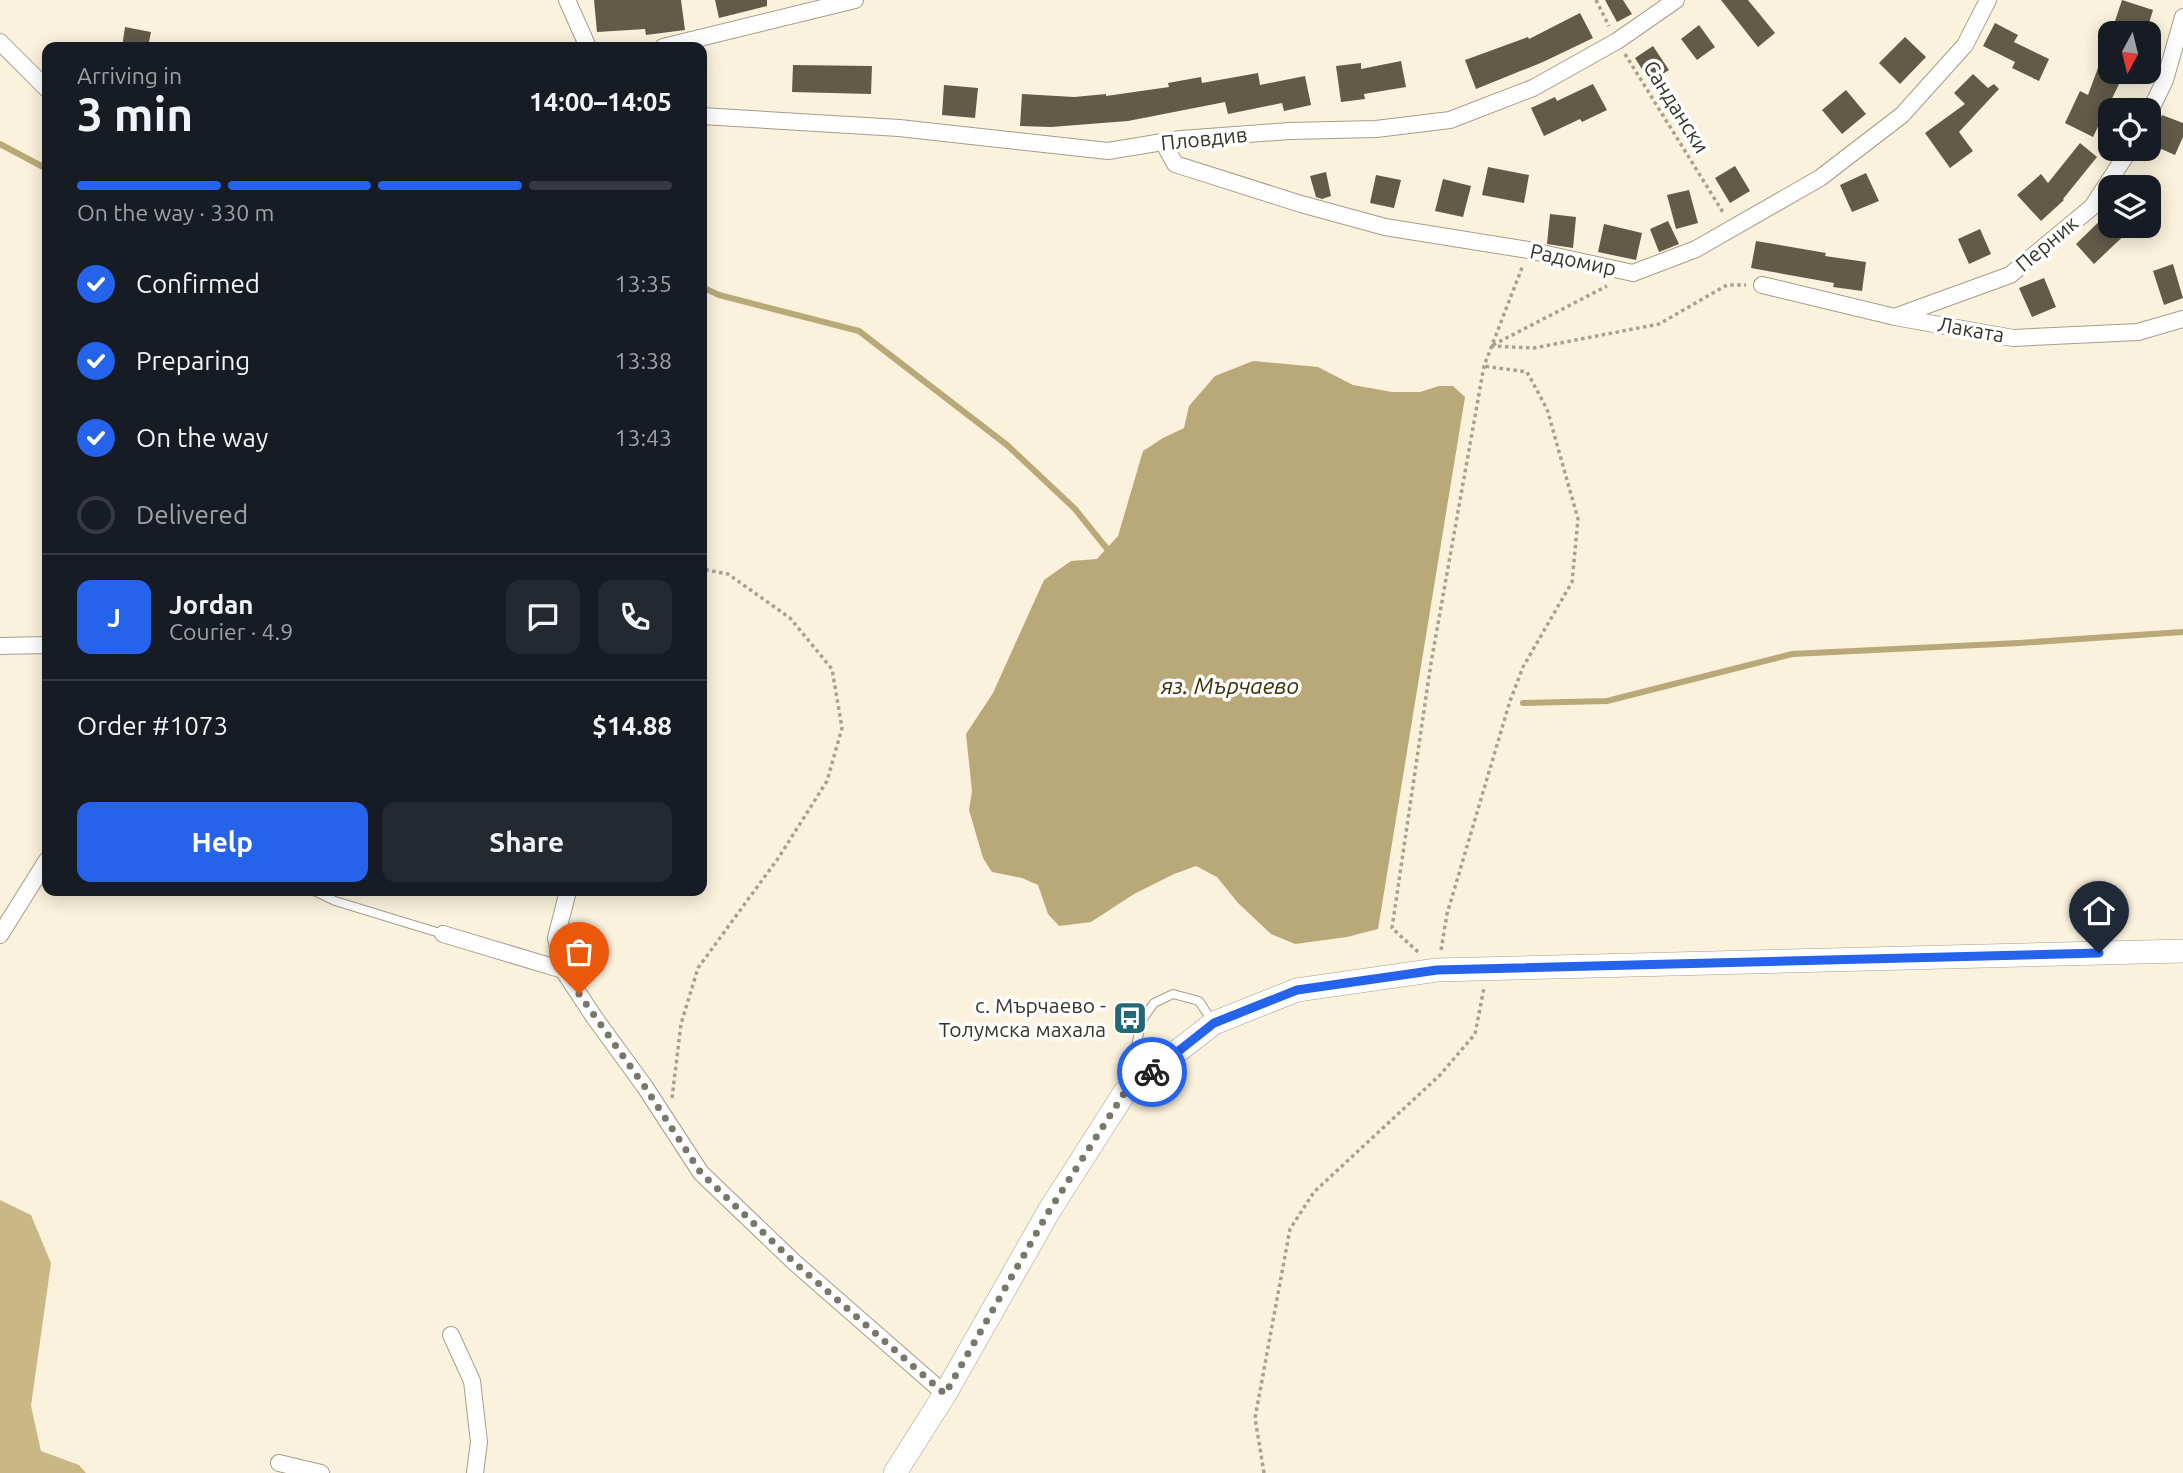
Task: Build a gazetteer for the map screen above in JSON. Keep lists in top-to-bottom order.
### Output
{
  "streets": {
    "street": [
      "Пловдив",
      "Перник",
      "Радомир",
      "Лаката"
    ],
    "path": ["Сандански"]
  },
  "crossings": [
    ["Сандански", "Пловдив"],
    ["Сандански", "Радомир"],
    ["Пловдив", "Радомир"],
    ["Перник", "Лаката"]
  ],
  "water": ["яз. Мърчаево"],
  "places": {
    "bus stop": ["с. Мърчаево - Толумска махала"]
  },
  "north": "bottom",
  "page": {
    "heading": ["3 min", "Arriving in", "14:00–14:05"],
    "panel": [
      "Jordan",
      "Courier · 4.9",
      "Order #1073",
      "$14.88"
    ],
    "bar": "On the way · 330 m",
    "list": [
      ["Confirmed", "13:35"],
      ["Preparing", "13:38"],
      ["On the way", "13:43"],
      "Delivered"
    ],
    "round": "J",
    "buttons": ["Help", "Share"]
  }
}
